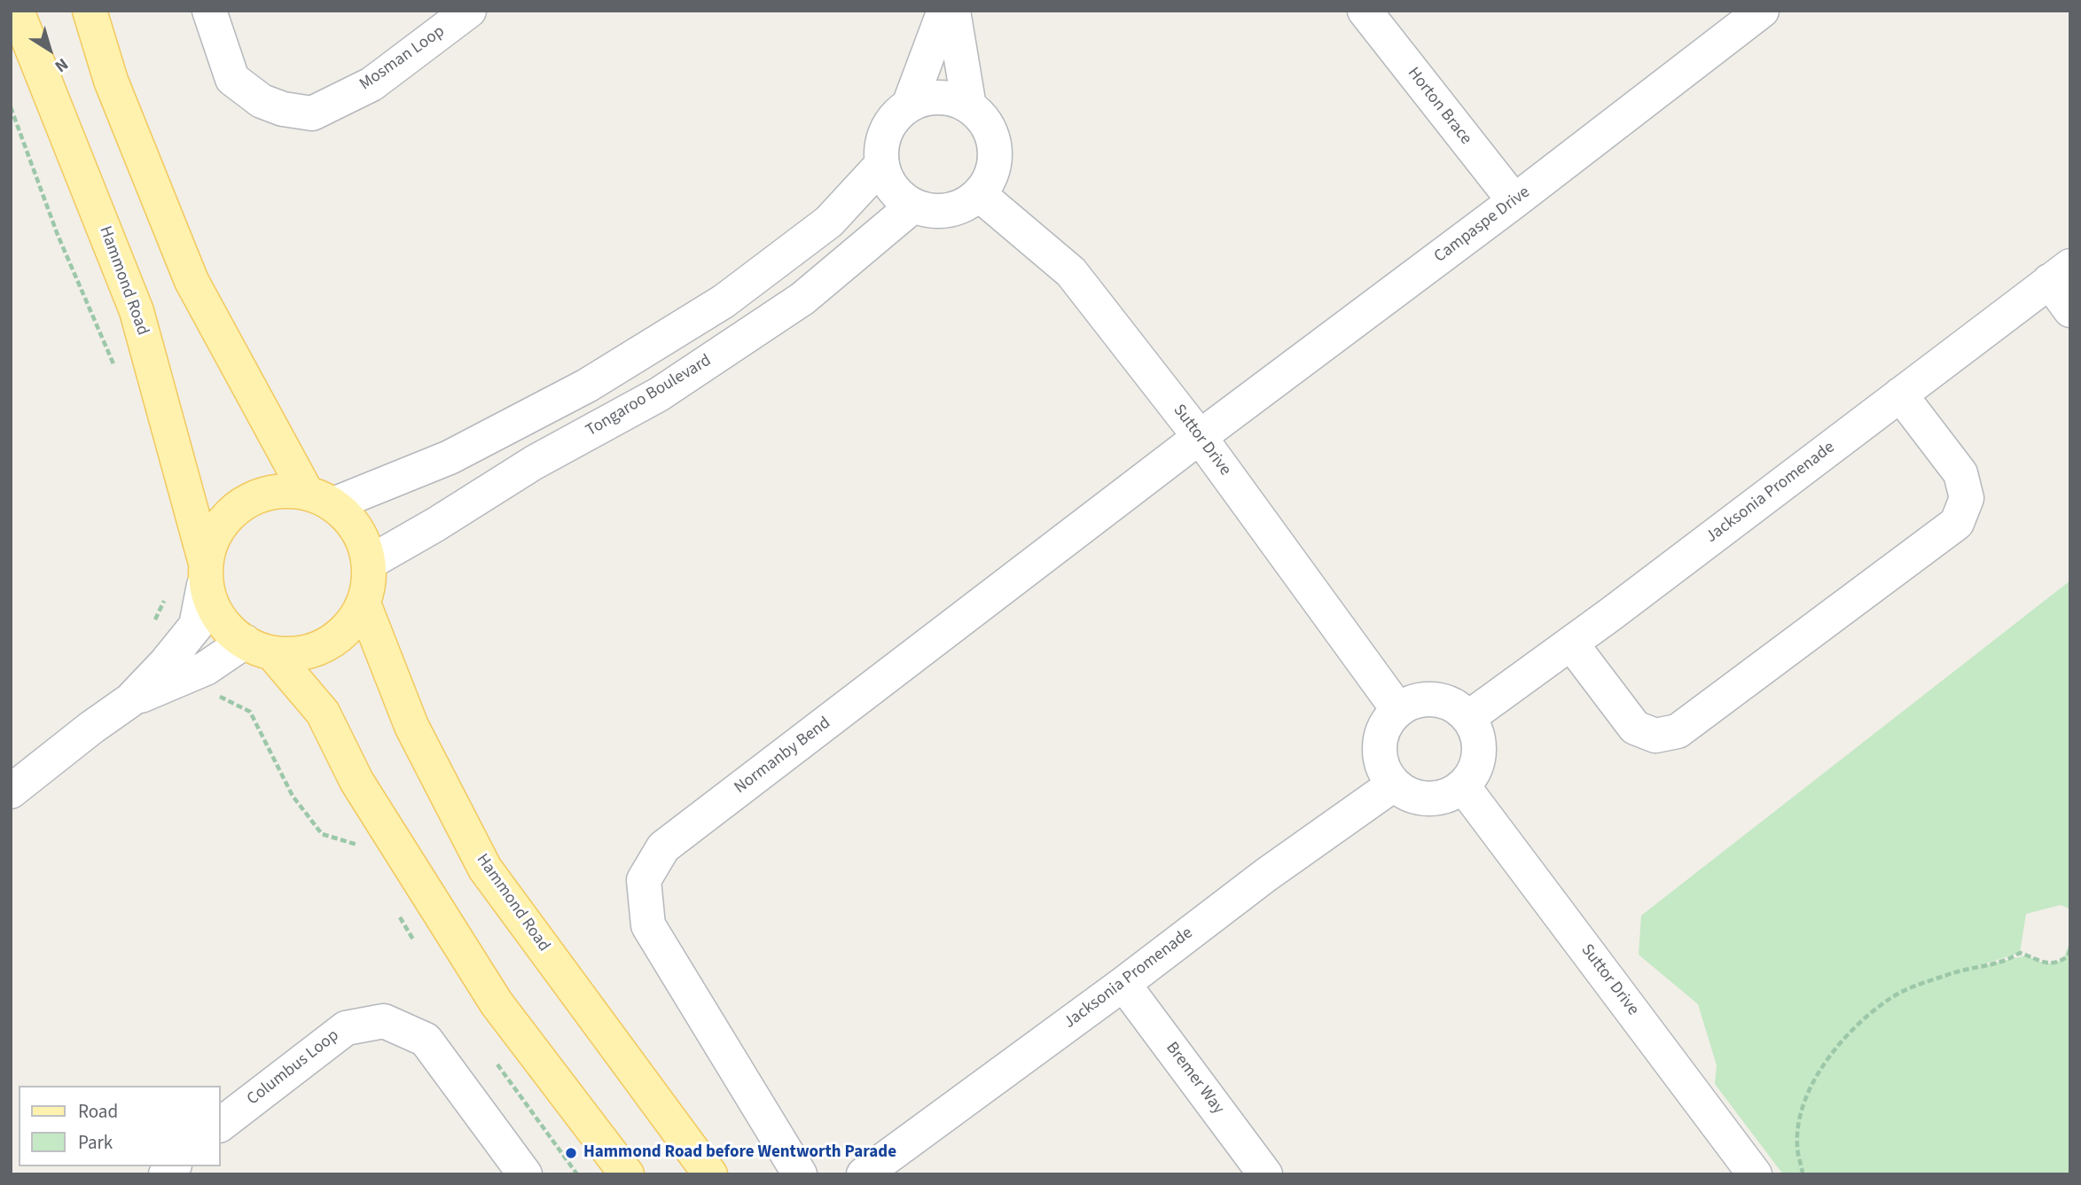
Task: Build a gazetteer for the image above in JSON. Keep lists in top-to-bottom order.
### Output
{
  "streets": {
    "main road": ["Hammond Road"],
    "street": [
      "Mosman Loop",
      "Horton Brace",
      "Campaspe Drive",
      "Tongaroo Boulevard",
      "Suttor Drive",
      "Jacksonia Promenade",
      "Normanby Bend",
      "Columbus Loop",
      "Bremer Way"
    ]
  },
  "crossings": [
    ["Horton Brace", "Campaspe Drive"],
    ["Campaspe Drive", "Suttor Drive"],
    ["Campaspe Drive", "Normanby Bend"],
    ["Hammond Road", "Tongaroo Boulevard"],
    ["Tongaroo Boulevard", "Suttor Drive"],
    ["Suttor Drive", "Jacksonia Promenade"],
    ["Suttor Drive", "Normanby Bend"],
    ["Jacksonia Promenade", "Bremer Way"]
  ],
  "places": ["Hammond Road before Wentworth Parade"],
  "legend": ["Road", "Park"],
  "north": "bottom right"
}
